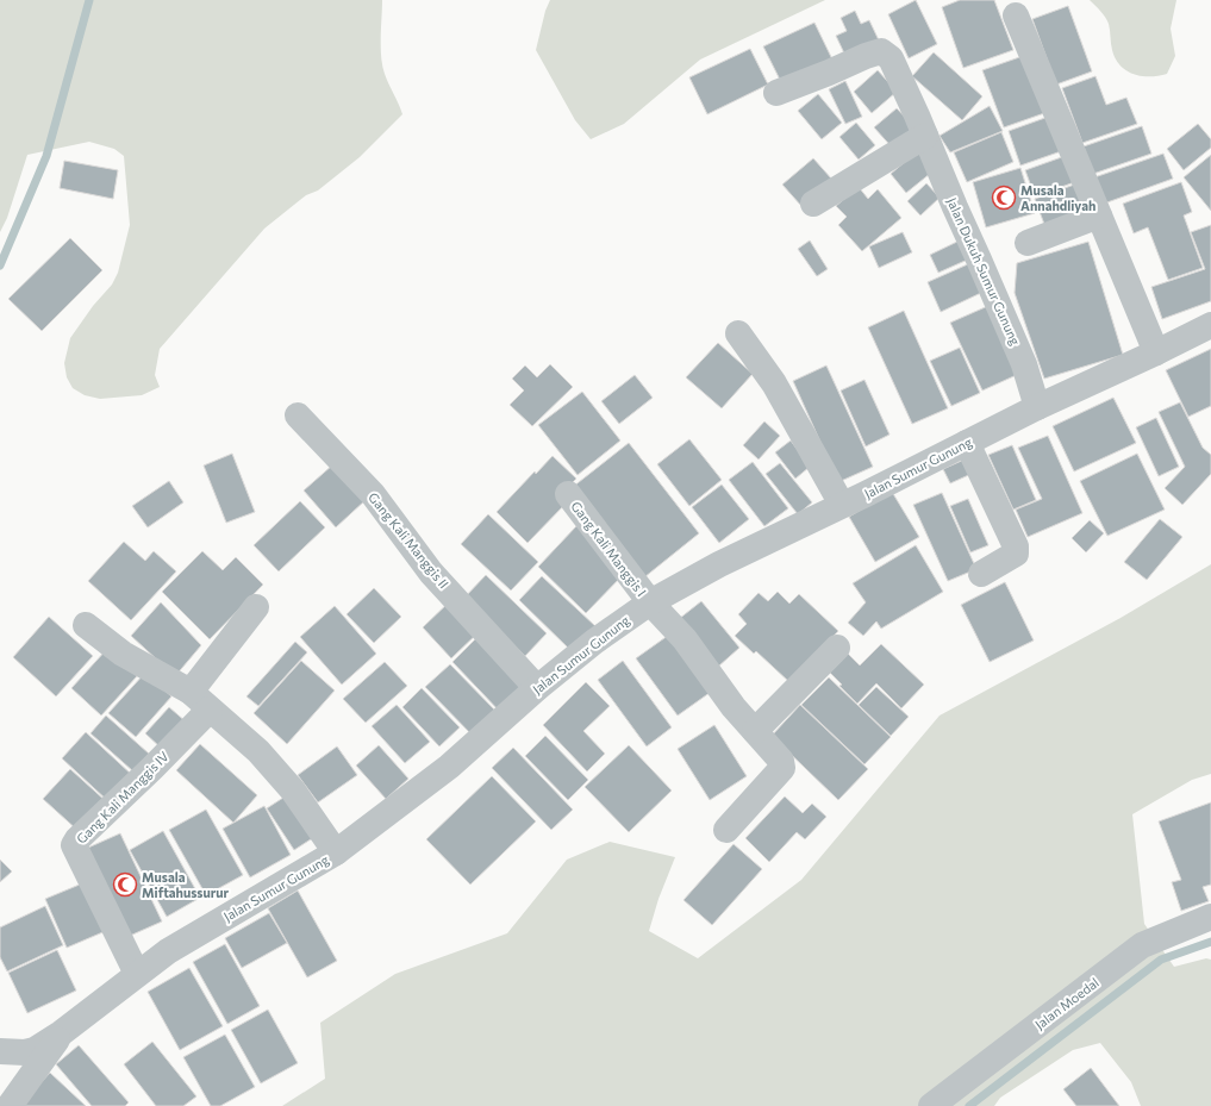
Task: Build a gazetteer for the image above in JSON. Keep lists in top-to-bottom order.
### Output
{
  "streets": {
    "street": [
      "Jalan Dukuh Sumur Gunung",
      "Jalan Sumur Gunung",
      "Gang Kali Manggis II",
      "Gang Kali Manggis I",
      "Gang Kali Manggis IV",
      "Jalan Moedal"
    ]
  },
  "crossings": [
    ["Jalan Dukuh Sumur Gunung", "Jalan Sumur Gunung"],
    ["Jalan Sumur Gunung", "Gang Kali Manggis II"],
    ["Jalan Sumur Gunung", "Gang Kali Manggis I"],
    ["Jalan Sumur Gunung", "Gang Kali Manggis IV"]
  ],
  "places": {
    "mosque": ["Musala Annahdliyah", "Musala Miftahussurur"]
  }
}
